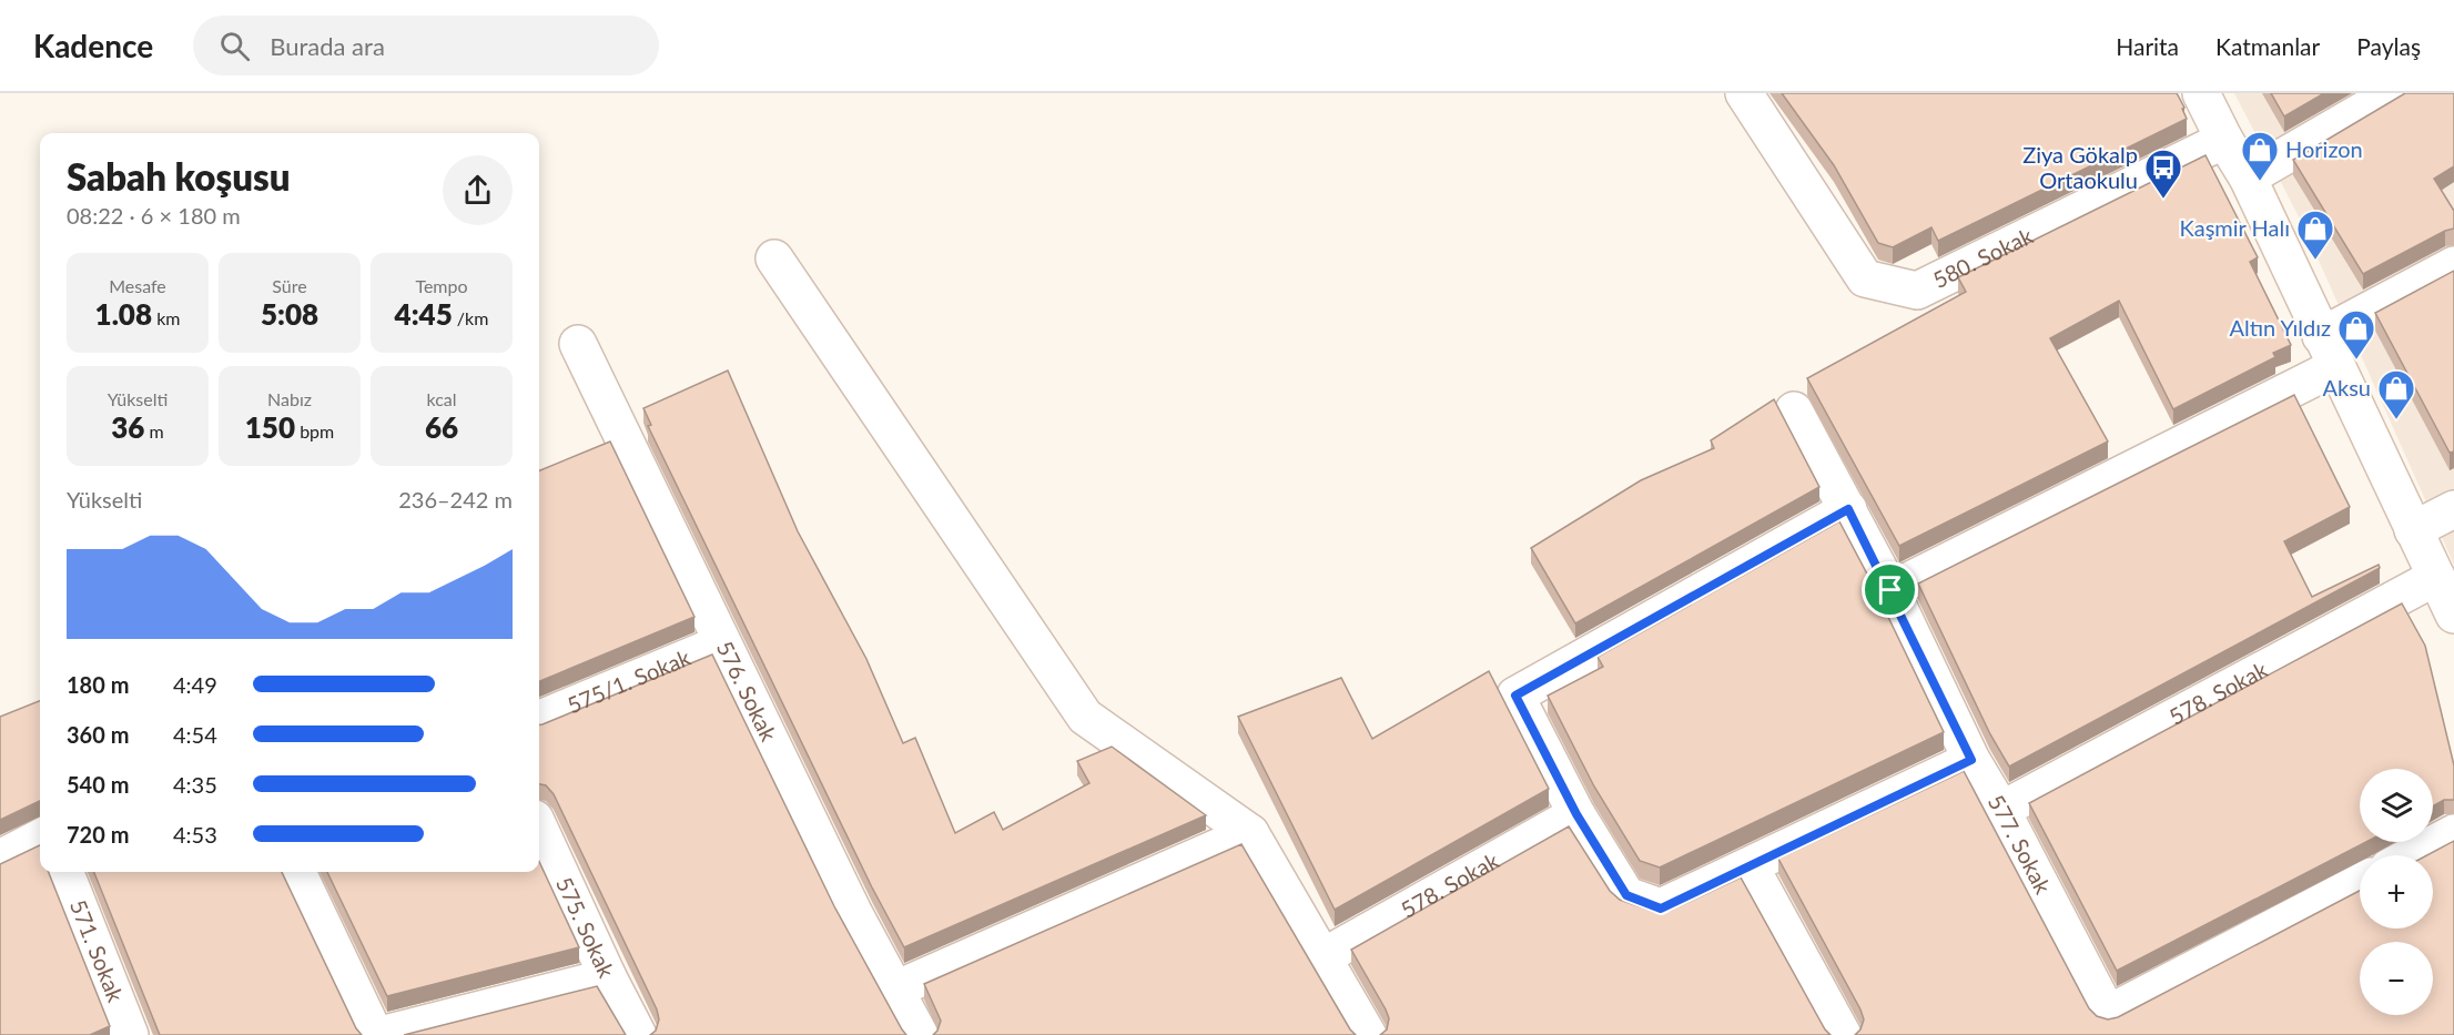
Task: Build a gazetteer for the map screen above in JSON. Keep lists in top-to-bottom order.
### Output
{
  "streets": {
    "street": [
      "580. Sokak",
      "575/1. Sokak",
      "576. Sokak",
      "578. Sokak",
      "577. Sokak",
      "575. Sokak",
      "571. Sokak"
    ]
  },
  "crossings": [
    ["575/1. Sokak", "576. Sokak"],
    ["578. Sokak", "577. Sokak"]
  ],
  "places": {
    "shop": [
      "Horizon",
      "Kaşmir Halı",
      "Altın Yıldız",
      "Aksu"
    ],
    "bus stop": ["Ziya Gökalp Ortaokulu"]
  },
  "page": {
    "header": "Kadence",
    "search": "Burada ara",
    "nav": ["Harita", "Katmanlar", "Paylaş"],
    "heading": ["Sabah koşusu", "08:22 · 6 × 180 m"],
    "stats": [
      ["Mesafe", "1.08 km"],
      ["Süre", "5:08"],
      ["Tempo", "4:45 /km"],
      ["Yükselti", "36 m"],
      ["Nabız", "150 bpm"],
      ["kcal", "66"]
    ],
    "chart": ["Yükselti", "236–242 m"],
    "list": [
      {
        "name": "180 m",
        "note": "4:49"
      },
      {
        "name": "360 m",
        "note": "4:54"
      },
      {
        "name": "540 m",
        "note": "4:35"
      },
      {
        "name": "720 m",
        "note": "4:53"
      }
    ],
    "map_buttons": ["+", "−"]
  }
}
